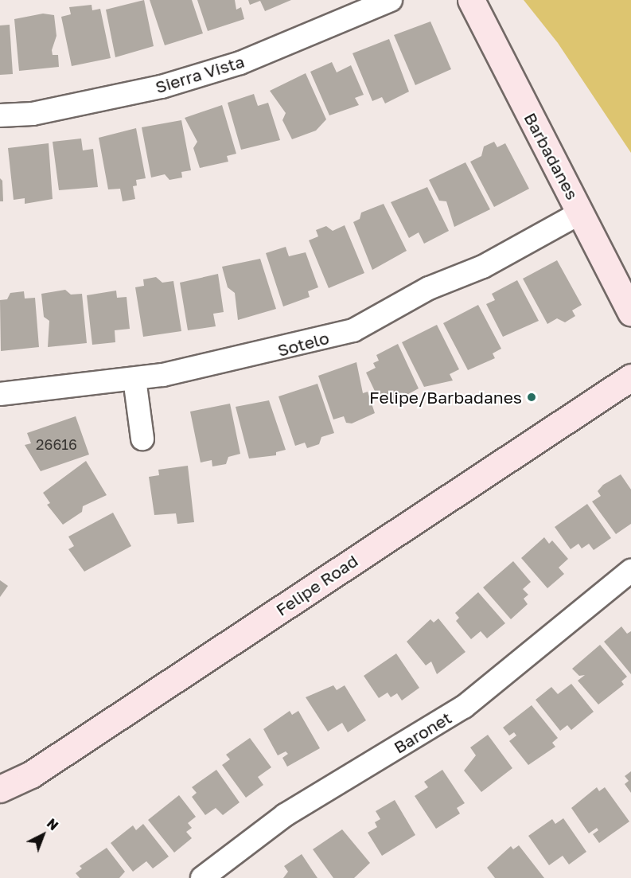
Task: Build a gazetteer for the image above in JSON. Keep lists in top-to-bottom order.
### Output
{
  "streets": {
    "main road": ["Barbadanes", "Felipe Road"],
    "street": ["Sierra Vista", "Sotelo", "Baronet"]
  },
  "crossings": [
    ["Barbadanes", "Sotelo"]
  ],
  "places": ["Felipe/Barbadanes"],
  "house_numbers": ["26616"],
  "north": "top right"
}
